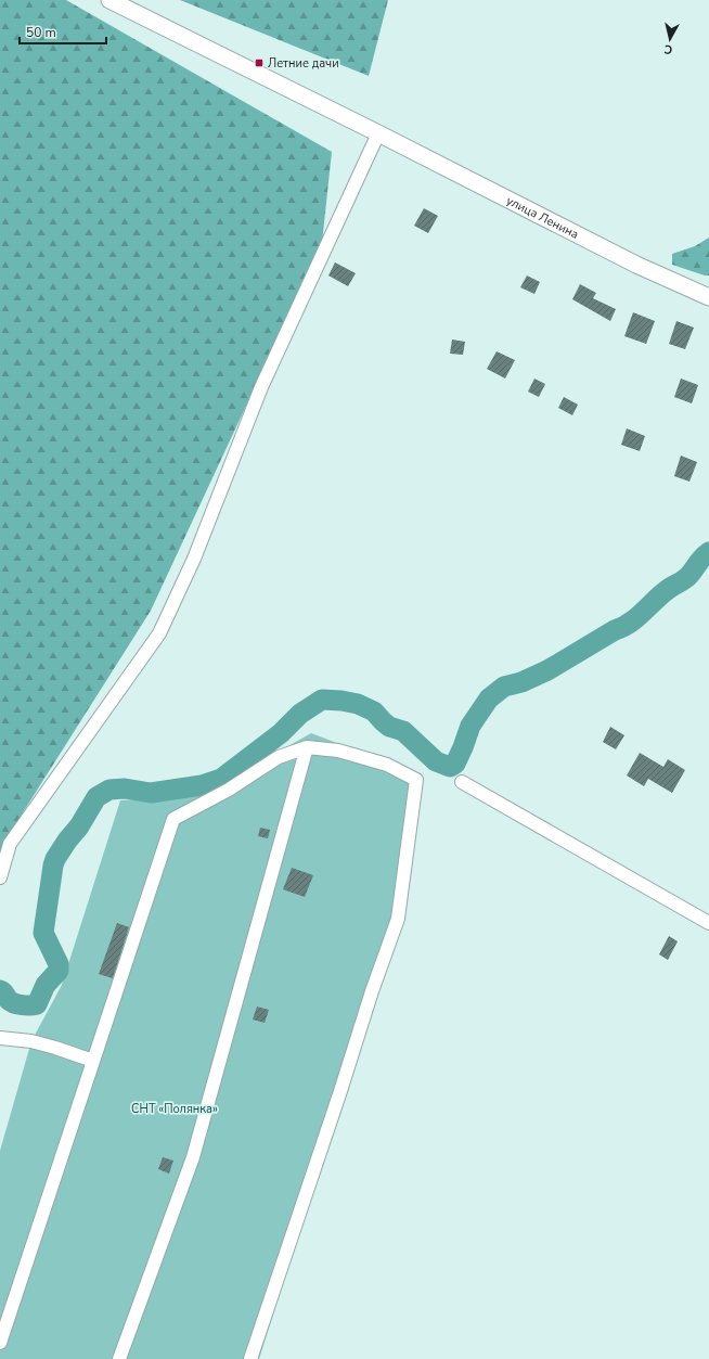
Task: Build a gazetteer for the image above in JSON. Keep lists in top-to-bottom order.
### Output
{
  "streets": {
    "street": ["улица Ленина"]
  },
  "parks": ["СНТ «Полянка»"],
  "places": {
    "transit": ["Летние дачи"]
  },
  "scale_bar": "50 m",
  "north": "bottom"
}
